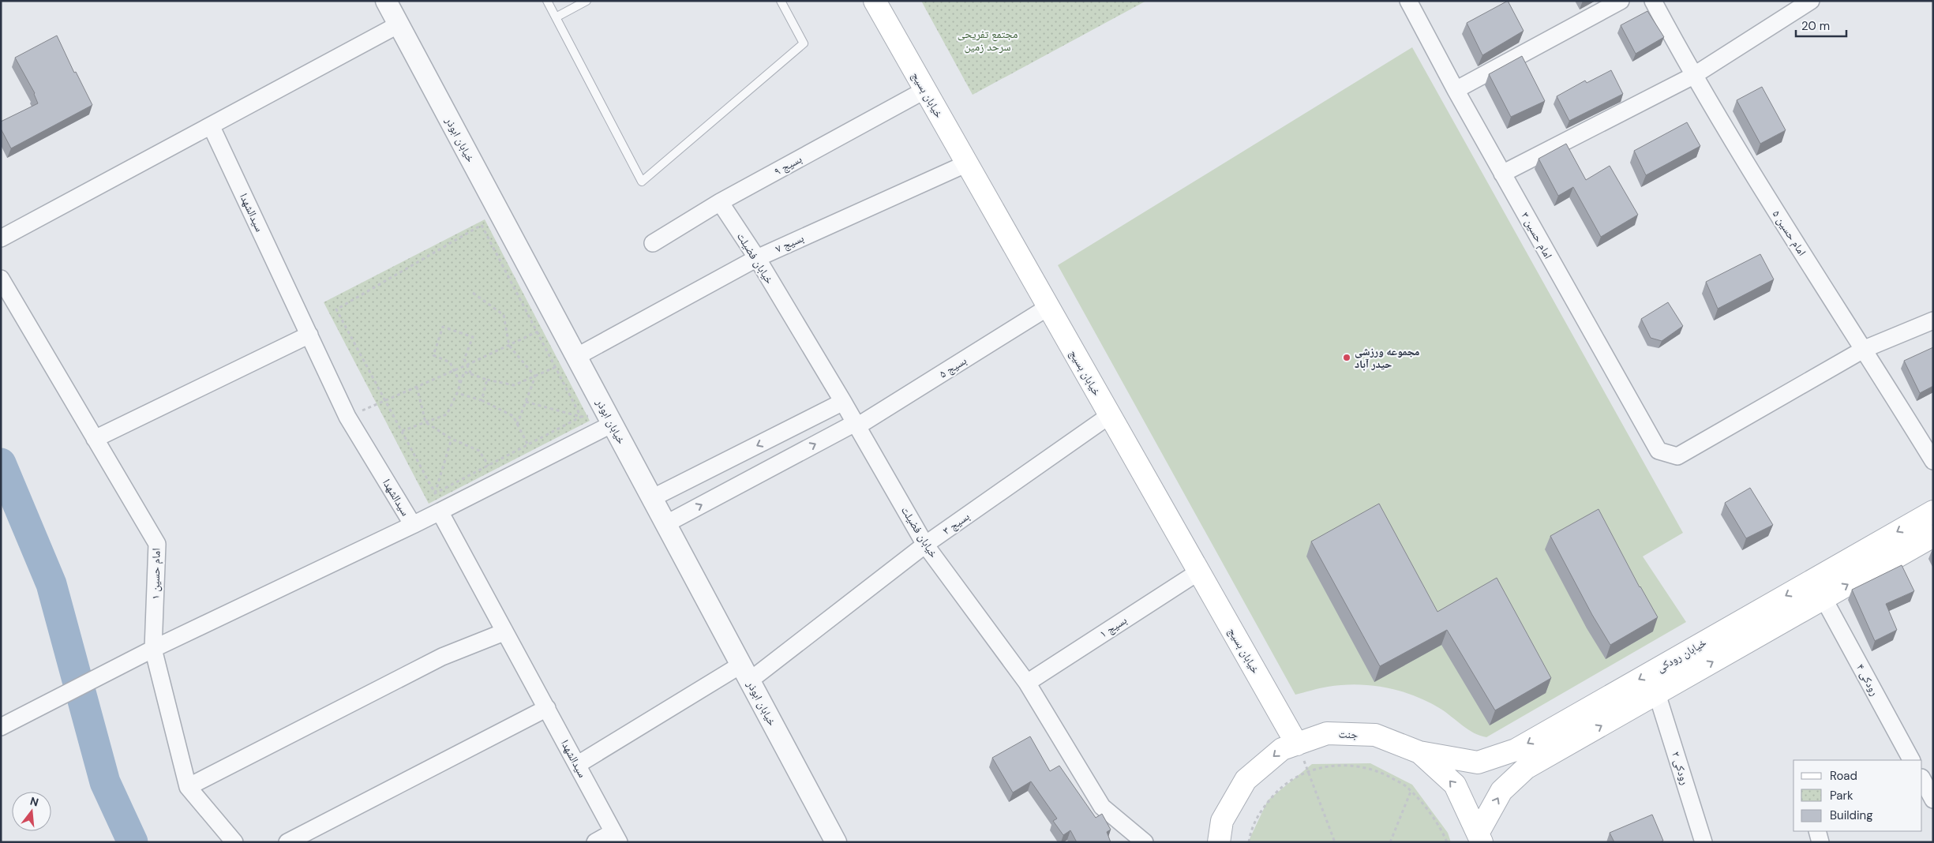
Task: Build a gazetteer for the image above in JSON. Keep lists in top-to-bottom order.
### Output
{
  "streets": {
    "main road": ["خیابان بسیج", "خیابان رودکی", "جنت"],
    "street": [
      "خیابان ابوذر",
      "بسیج ۹",
      "سیدالشهدا",
      "امام حسین ۵",
      "امام حسین ۳",
      "بسیج ۷",
      "خیابان فضیلت",
      "بسیج ۵",
      "بسیج ۳",
      "امام حسین ۱",
      "بسیج ۱",
      "رودکی ۴",
      "رودکی ۲"
    ]
  },
  "crossings": [
    ["خیابان بسیج", "بسیج ۹"],
    ["خیابان بسیج", "بسیج ۷"],
    ["خیابان بسیج", "بسیج ۵"],
    ["خیابان بسیج", "بسیج ۳"],
    ["خیابان بسیج", "بسیج ۱"],
    ["خیابان بسیج", "جنت"],
    ["خیابان ابوذر", "بسیج ۷"],
    ["خیابان ابوذر", "بسیج ۵"],
    ["خیابان ابوذر", "بسیج ۳"],
    ["بسیج ۹", "خیابان فضیلت"],
    ["سیدالشهدا", "بسیج ۳"],
    ["امام حسین ۵", "امام حسین ۳"],
    ["بسیج ۷", "خیابان فضیلت"],
    ["خیابان فضیلت", "بسیج ۵"],
    ["خیابان فضیلت", "بسیج ۳"],
    ["خیابان فضیلت", "بسیج ۱"],
    ["خیابان رودکی", "رودکی ۴"],
    ["خیابان رودکی", "جنت"],
    ["خیابان رودکی", "رودکی ۲"]
  ],
  "parks": ["مجتمع تفریحی سرحد زمین"],
  "places": ["مجموعه ورزشی حیدر آباد"],
  "legend": ["Road", "Park", "Building"],
  "scale_bar": "20 m",
  "north": "top"
}
